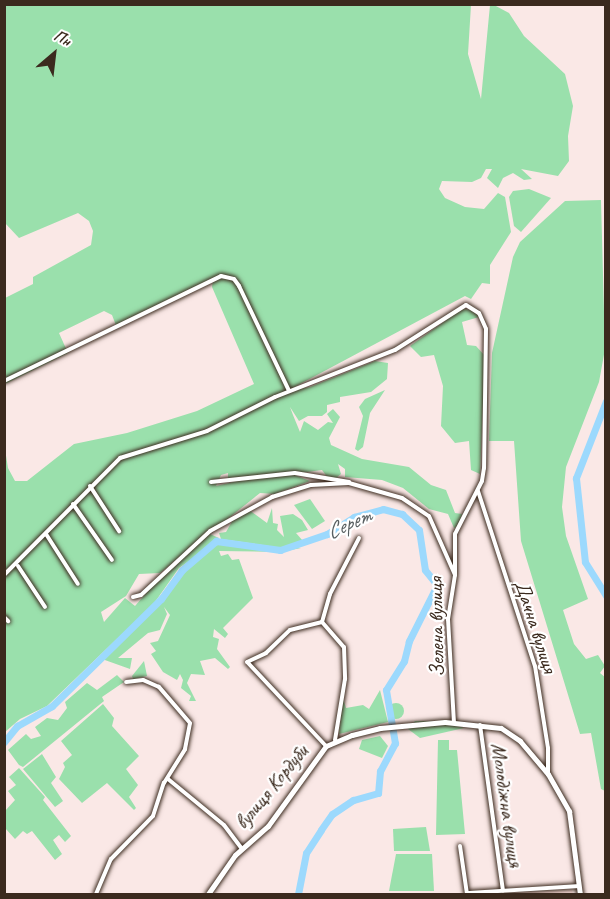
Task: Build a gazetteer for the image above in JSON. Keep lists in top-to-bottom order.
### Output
{
  "streets": {
    "street": [
      "Дачна вулиця",
      "Зелена вулиця",
      "вулиця Кордуби",
      "Молодіжна вулиця"
    ]
  },
  "crossings": [
    ["Дачна вулиця", "вулиця Кордуби"],
    ["Зелена вулиця", "вулиця Кордуби"],
    ["вулиця Кордуби", "Молодіжна вулиця"]
  ],
  "water": ["Серет"],
  "north": "top right"
}
